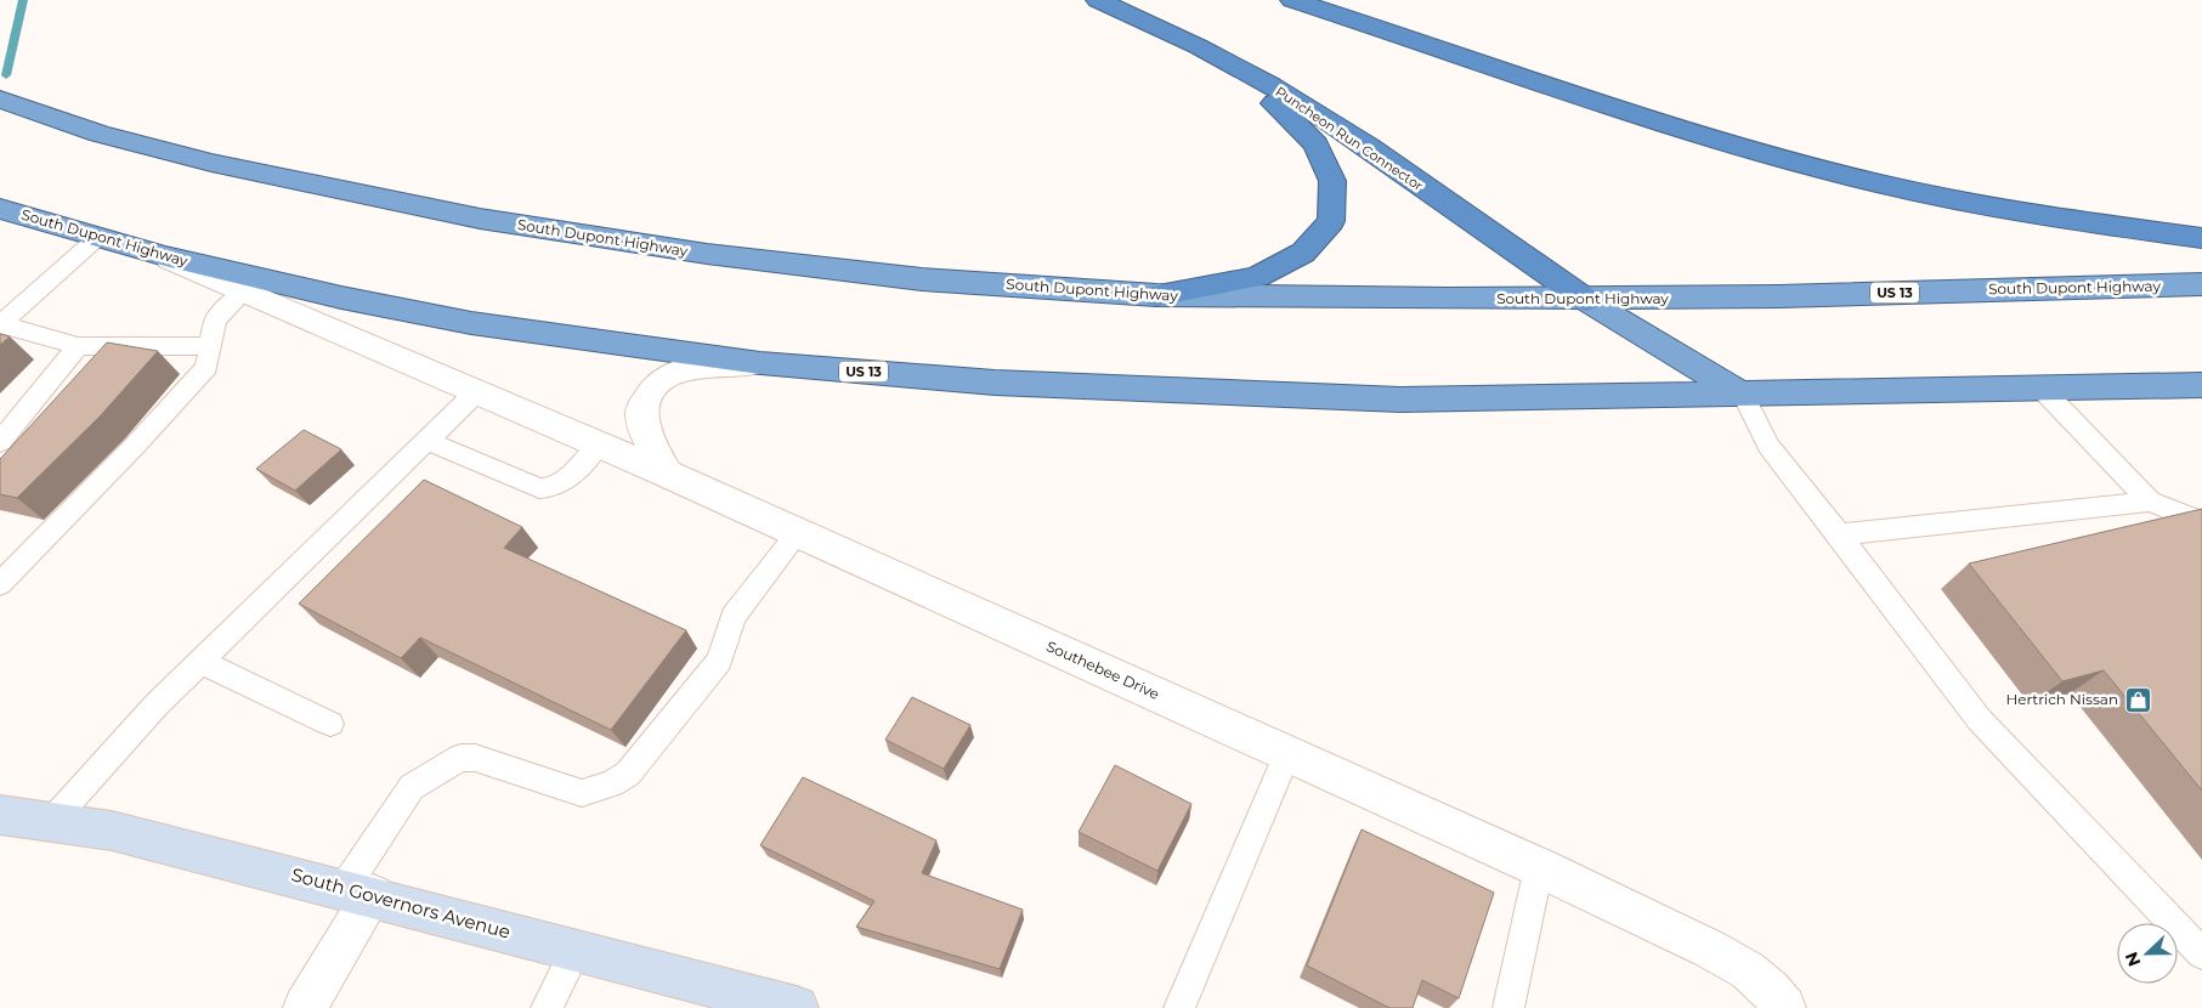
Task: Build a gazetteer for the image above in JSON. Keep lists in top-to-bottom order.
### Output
{
  "streets": {
    "highway": ["Puncheon Run Connector", "South Dupont Highway", "US 13"],
    "main road": ["South Governors Avenue"],
    "street": ["Southebee Drive"]
  },
  "crossings": [
    ["Puncheon Run Connector", "South Dupont Highway"],
    ["South Dupont Highway", "Southebee Drive"]
  ],
  "places": {
    "shop": ["Hertrich Nissan"]
  },
  "north": "left"
}
